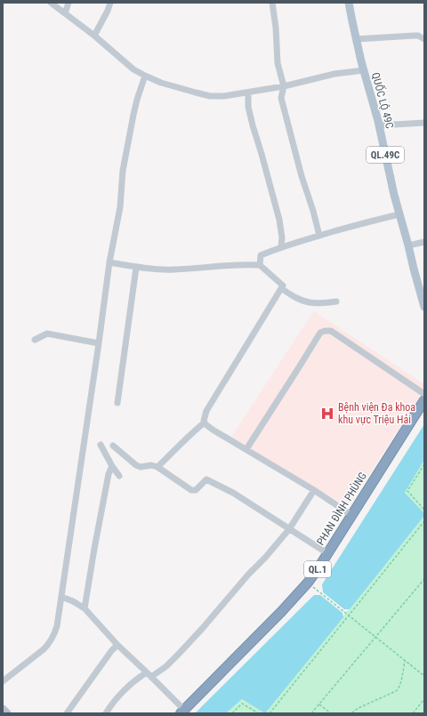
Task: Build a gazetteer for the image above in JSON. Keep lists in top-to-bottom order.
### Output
{
  "streets": {
    "highway": ["PHAN ĐÌNH PHÙNG", "QL.1"],
    "main road": ["QUỐC LỘ 49C", "QL.49C"]
  },
  "places": {
    "hospital": ["Bệnh viện Đa khoa khu vực Triệu Hải"]
  }
}
